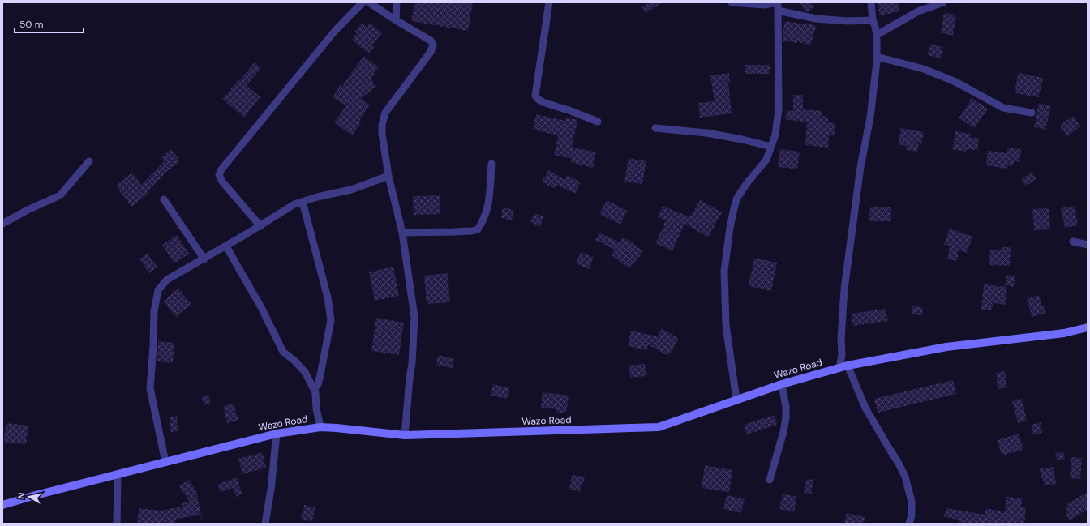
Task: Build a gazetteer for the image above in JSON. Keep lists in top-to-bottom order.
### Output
{
  "streets": {
    "main road": ["Wazo Road"]
  },
  "scale_bar": "50 m",
  "north": "left"
}
